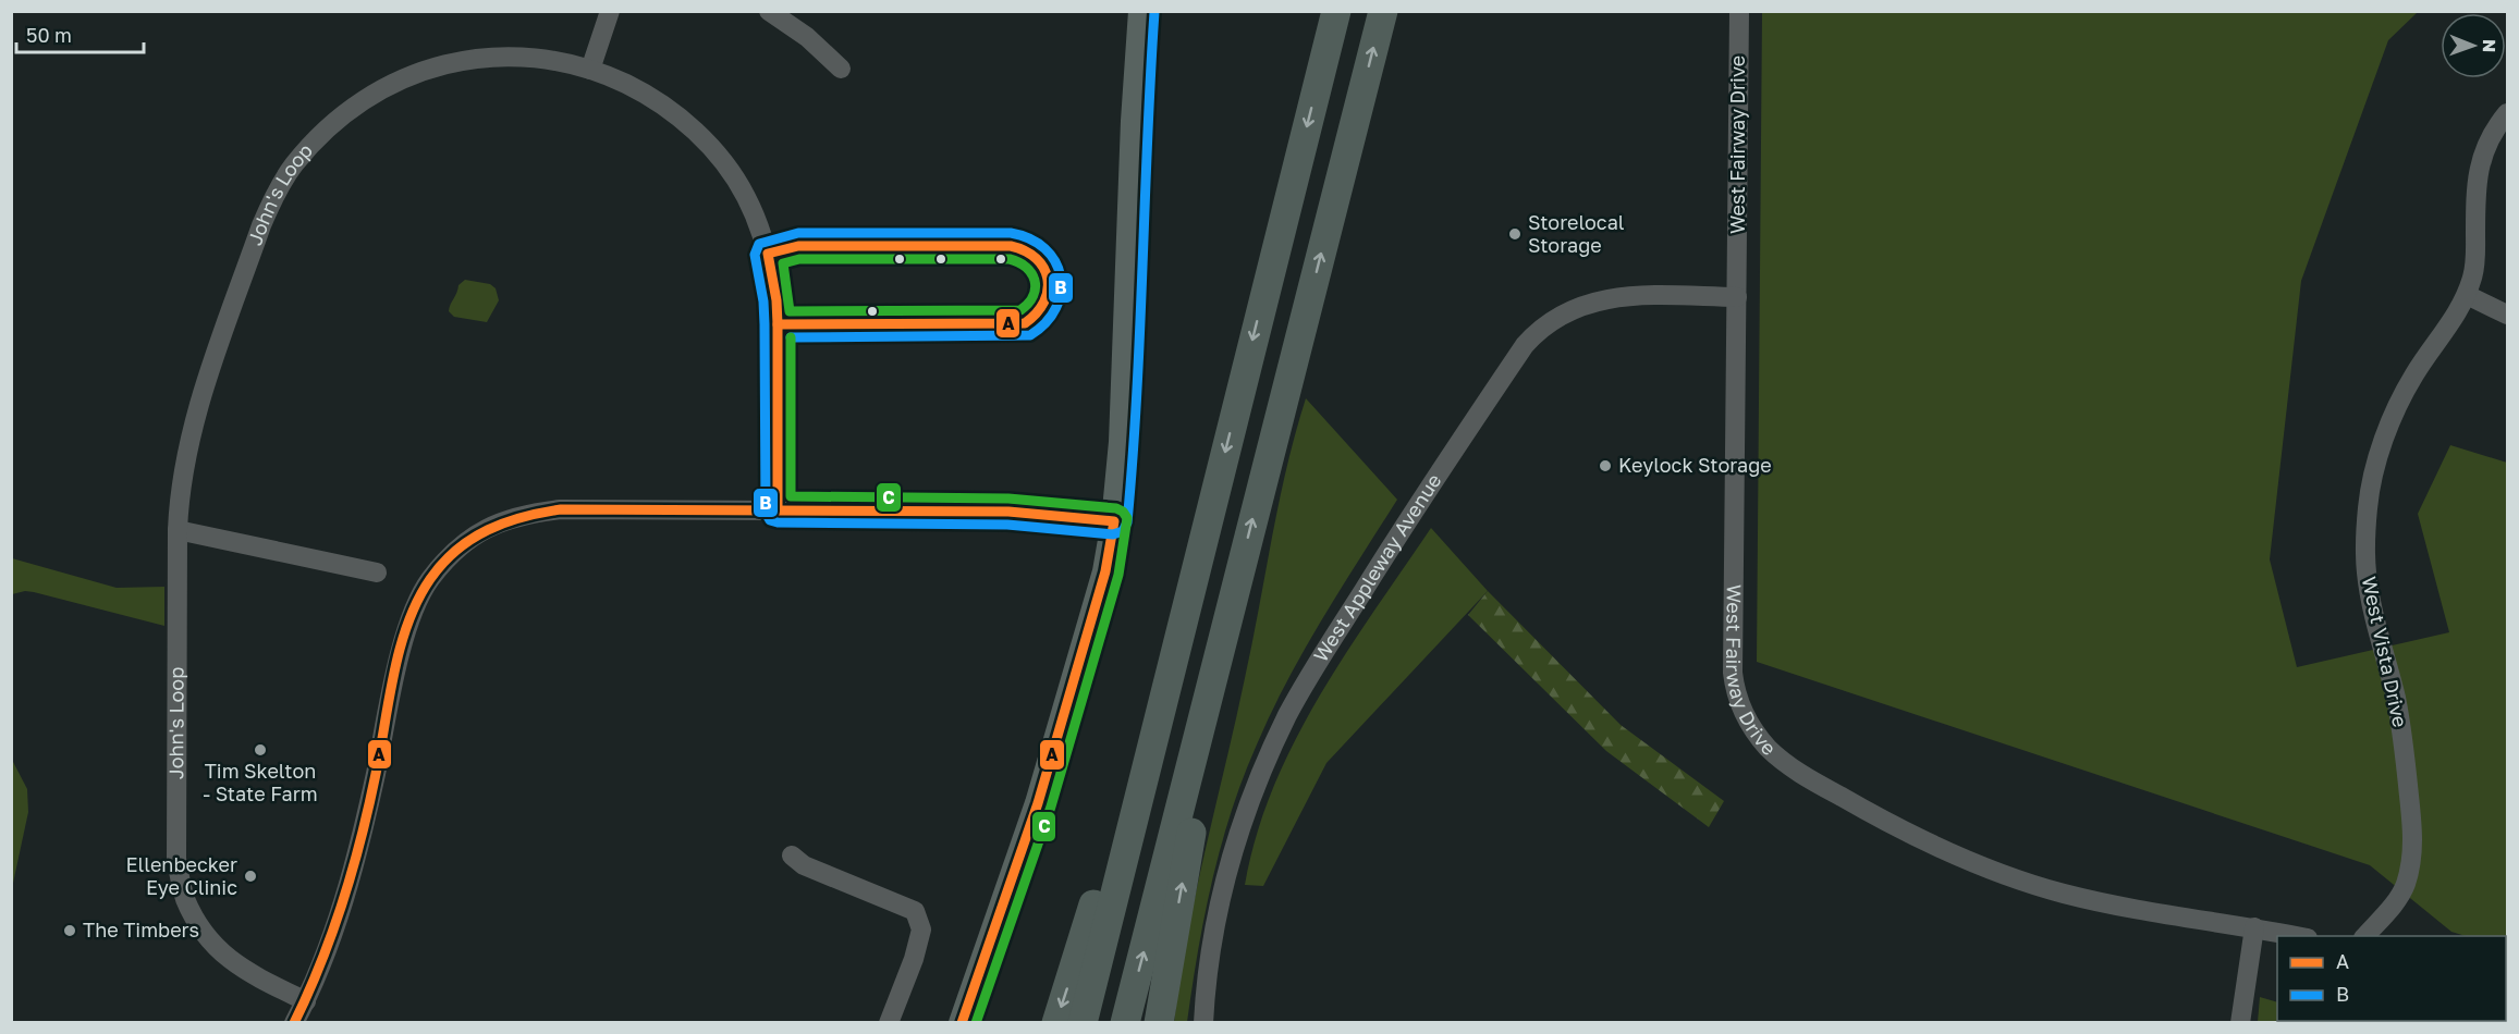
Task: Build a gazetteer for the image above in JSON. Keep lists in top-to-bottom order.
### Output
{
  "streets": {
    "street": [
      "West Fairway Drive",
      "John's Loop",
      "West Appleway Avenue",
      "West Vista Drive"
    ]
  },
  "crossings": [
    ["West Fairway Drive", "West Appleway Avenue"]
  ],
  "places": [
    "Storelocal Storage",
    "Keylock Storage",
    "Tim Skelton - State Farm",
    "Ellenbecker Eye Clinic",
    "The Timbers"
  ],
  "lines": ["transit line B", "transit line A", "transit line C"],
  "legend": ["A", "B"],
  "scale_bar": "50 m",
  "north": "right"
}
